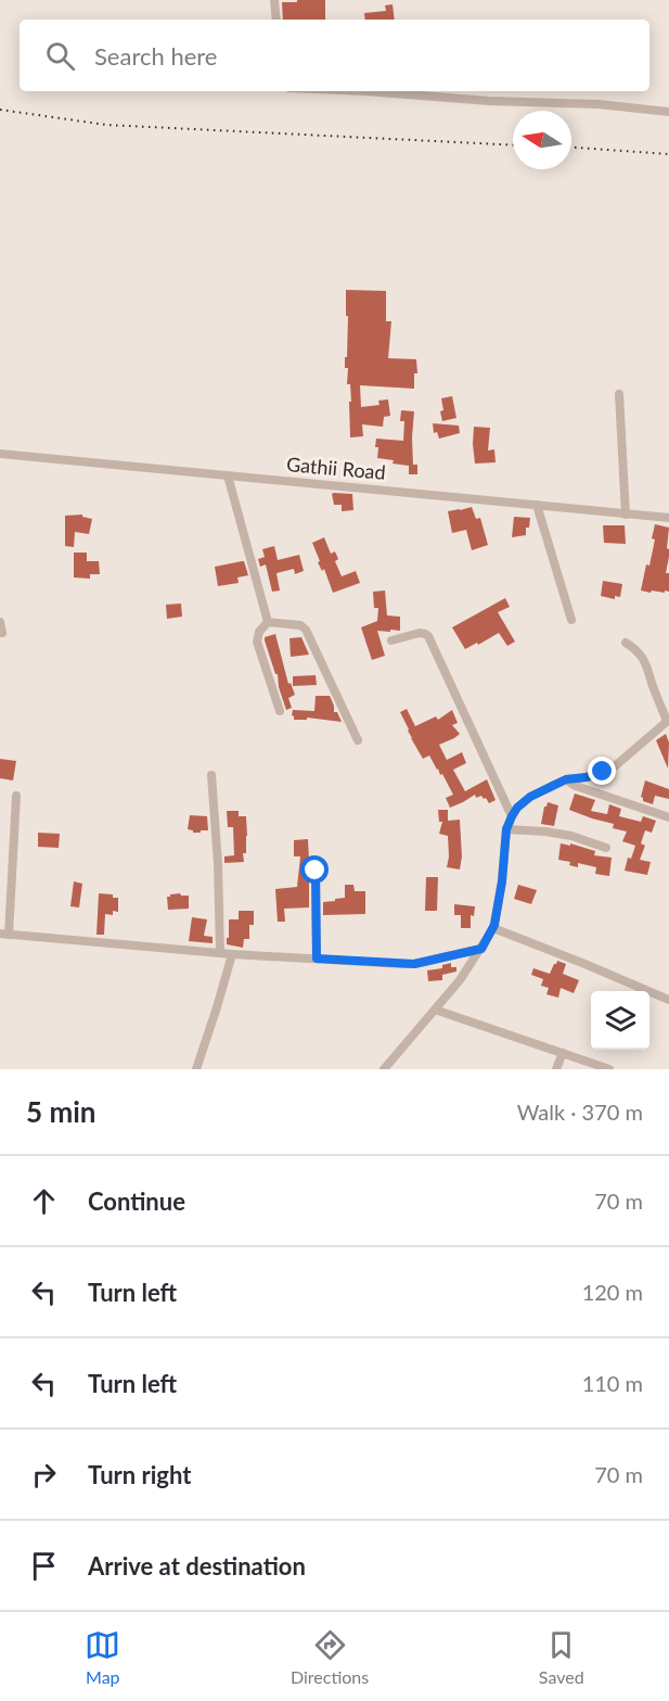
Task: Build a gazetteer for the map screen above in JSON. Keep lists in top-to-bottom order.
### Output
{
  "streets": {
    "street": ["Gathii Road"]
  },
  "north": "left",
  "page": {
    "search": "Search here",
    "heading": ["5 min", "Walk · 370 m"],
    "list": [
      ["Continue", "70 m"],
      ["Turn left", "120 m"],
      ["Turn left", "110 m"],
      ["Turn right", "70 m"],
      "Arrive at destination"
    ],
    "nav": ["Map", "Directions", "Saved"]
  }
}
